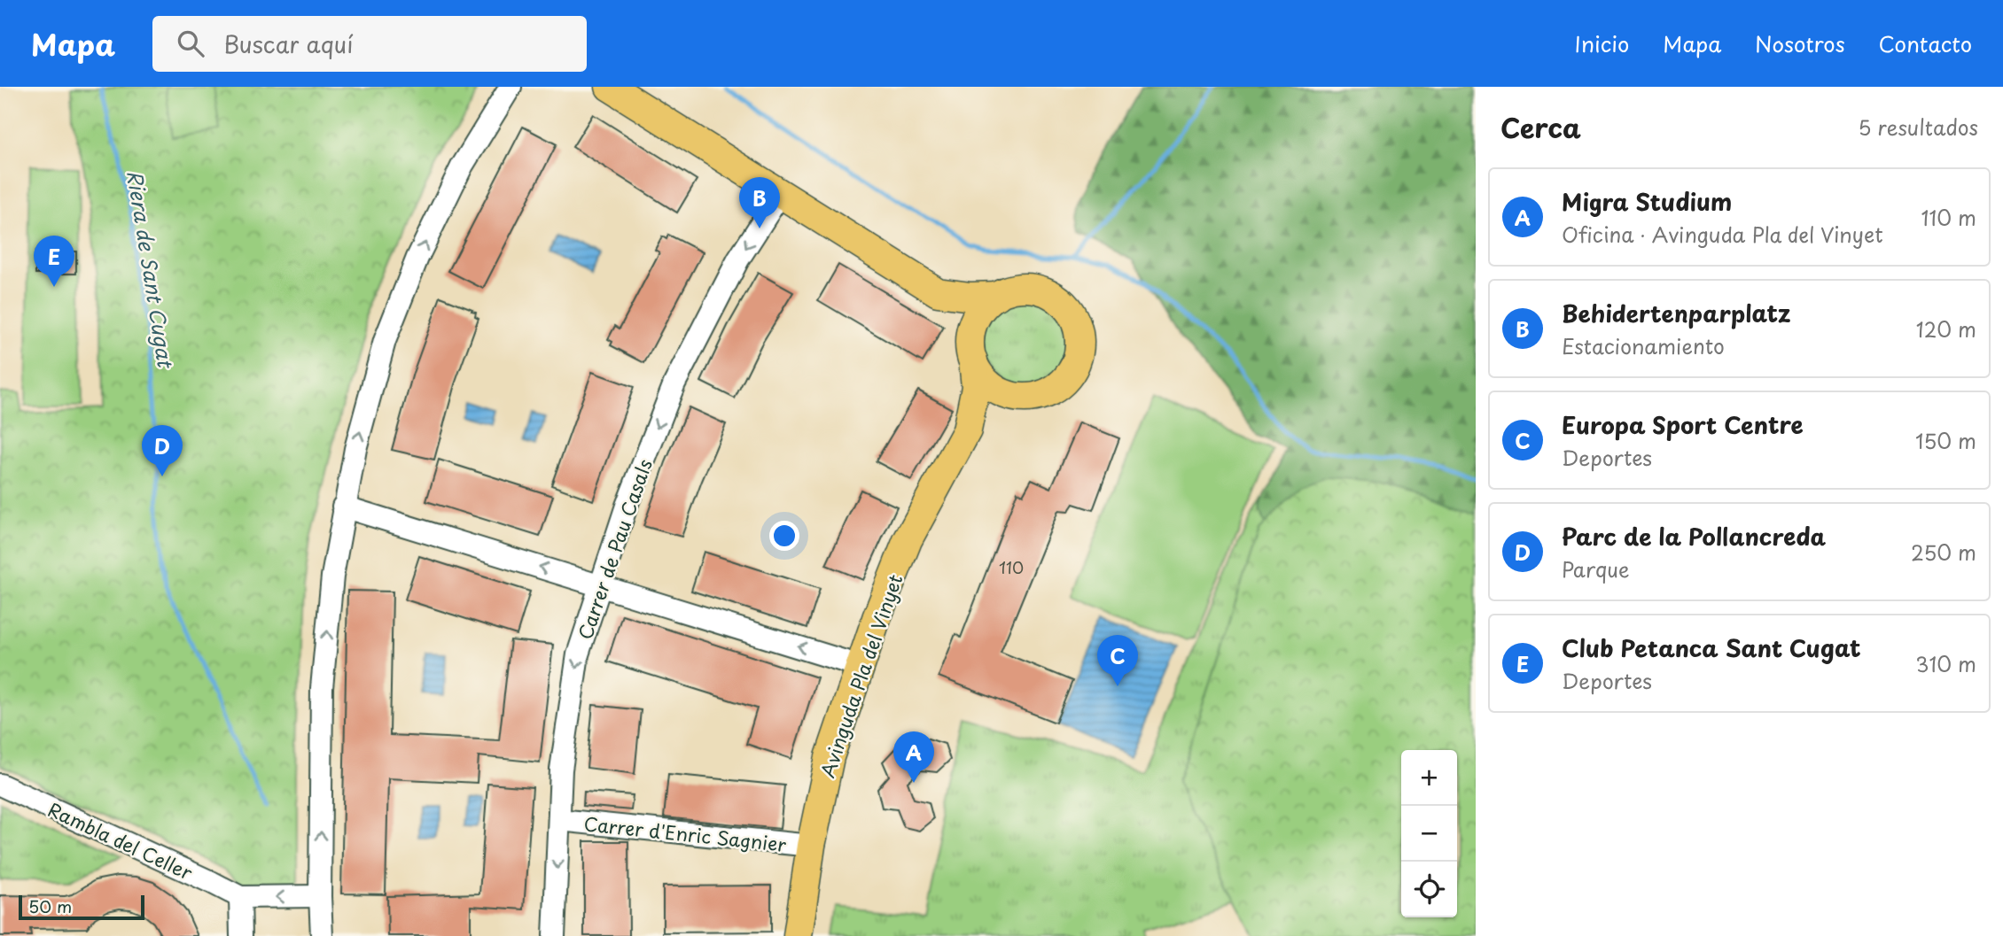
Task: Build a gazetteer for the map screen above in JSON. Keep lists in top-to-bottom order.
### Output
{
  "streets": {
    "main road": ["Avinguda Pla del Vinyet"],
    "street": ["Carrer de Pau Casals", "Carrer d'Enric Sagnier", "Rambla del Celler"]
  },
  "crossings": [
    ["Carrer de Pau Casals", "Carrer d'Enric Sagnier"],
    ["Avinguda Pla del Vinyet", "Carrer d'Enric Sagnier"]
  ],
  "one_way": ["Carrer de Pau Casals"],
  "water": ["Riera de Sant Cugat"],
  "house_numbers": ["110"],
  "scale_bar": "50 m",
  "page": {
    "header": "Mapa",
    "search": "Buscar aquí",
    "nav": [
      "Inicio",
      "Mapa",
      "Nosotros",
      "Contacto"
    ],
    "heading": ["Cerca", "5 resultados"],
    "list": [
      {
        "mark": "A",
        "name": "Migra Studium",
        "note": "Oficina · Avinguda Pla del Vinyet",
        "value": "110 m"
      },
      {
        "mark": "B",
        "name": "Behidertenparplatz",
        "note": "Estacionamiento",
        "value": "120 m"
      },
      {
        "mark": "C",
        "name": "Europa Sport Centre",
        "note": "Deportes",
        "value": "150 m"
      },
      {
        "mark": "D",
        "name": "Parc de la Pollancreda",
        "note": "Parque",
        "value": "250 m"
      },
      {
        "mark": "E",
        "name": "Club Petanca Sant Cugat",
        "note": "Deportes",
        "value": "310 m"
      }
    ],
    "pins": [
      "B",
      "E",
      "D",
      "C",
      "A"
    ],
    "map_buttons": ["+", "−"],
    "scale": "50 m"
  }
}
